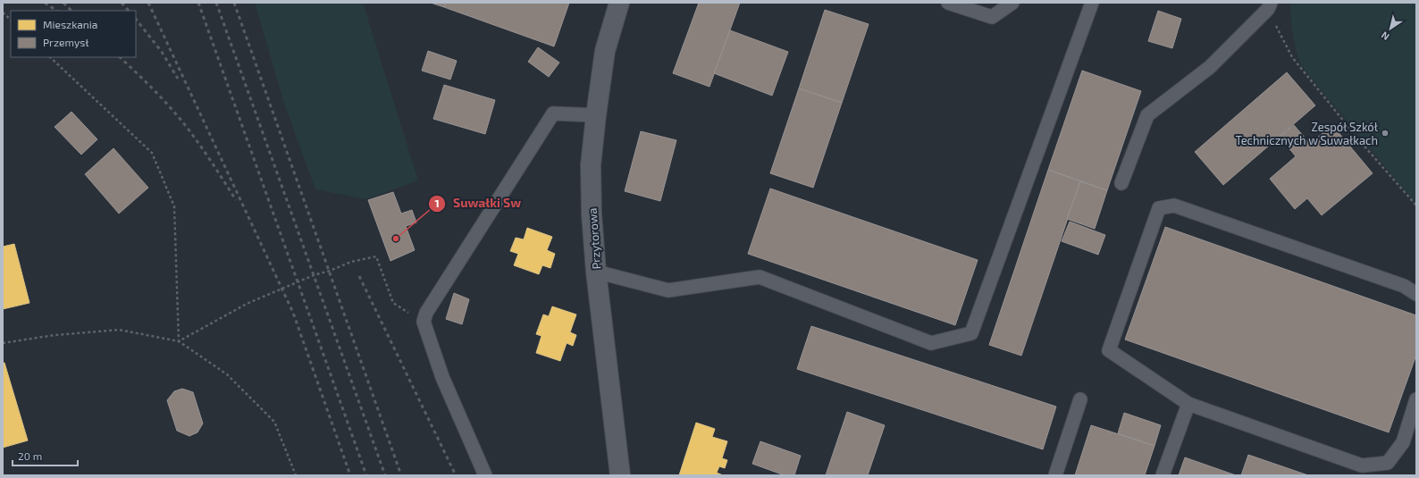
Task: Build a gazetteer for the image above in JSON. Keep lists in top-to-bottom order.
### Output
{
  "streets": {
    "street": ["Przytorowa"]
  },
  "places": ["Zespół Szkół Technicznych w Suwałkach", "Suwałki Sw"],
  "legend": ["Mieszkania", "Przemysł"],
  "scale_bar": "20 m",
  "north": "bottom left"
}
